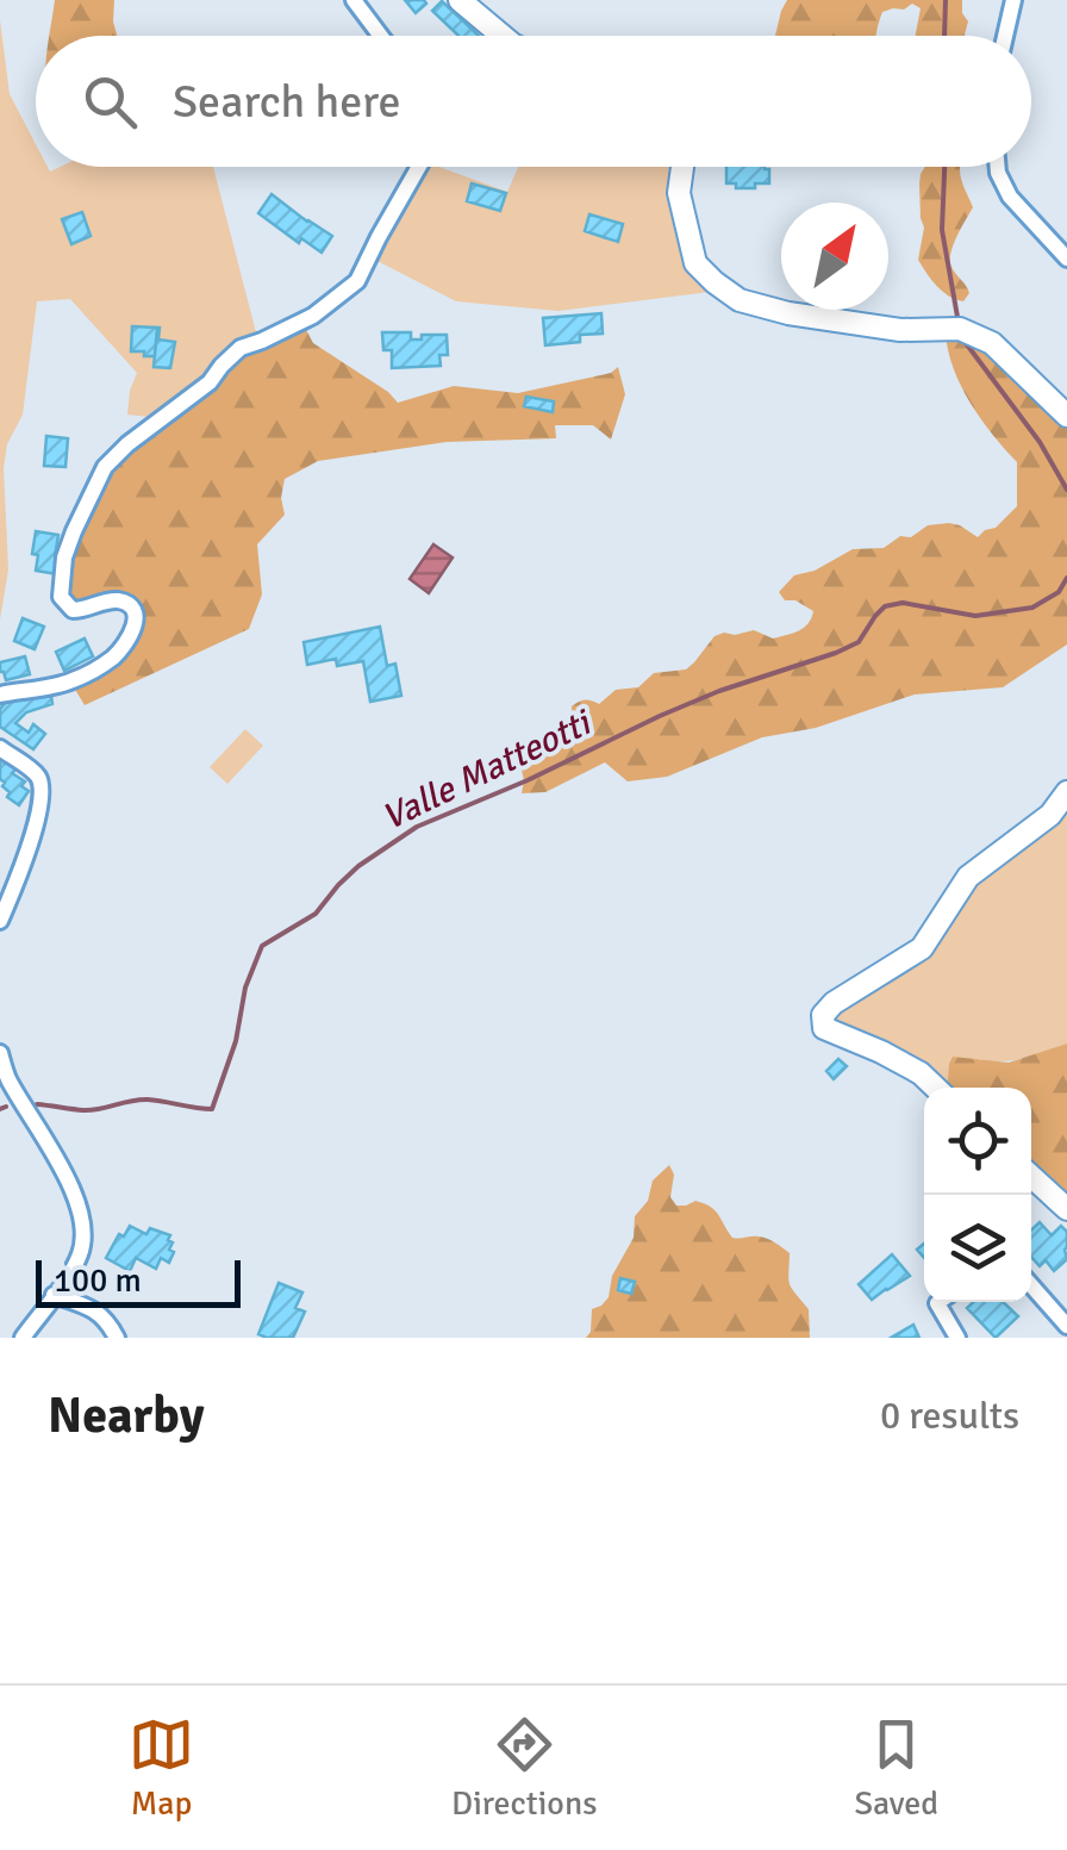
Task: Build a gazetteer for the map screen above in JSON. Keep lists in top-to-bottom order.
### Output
{
  "water": ["Valle Matteotti"],
  "scale_bar": "100 m",
  "north": "top right",
  "page": {
    "search": "Search here",
    "scale": "100 m",
    "heading": ["Nearby", "0 results"],
    "nav": ["Map", "Directions", "Saved"]
  }
}
